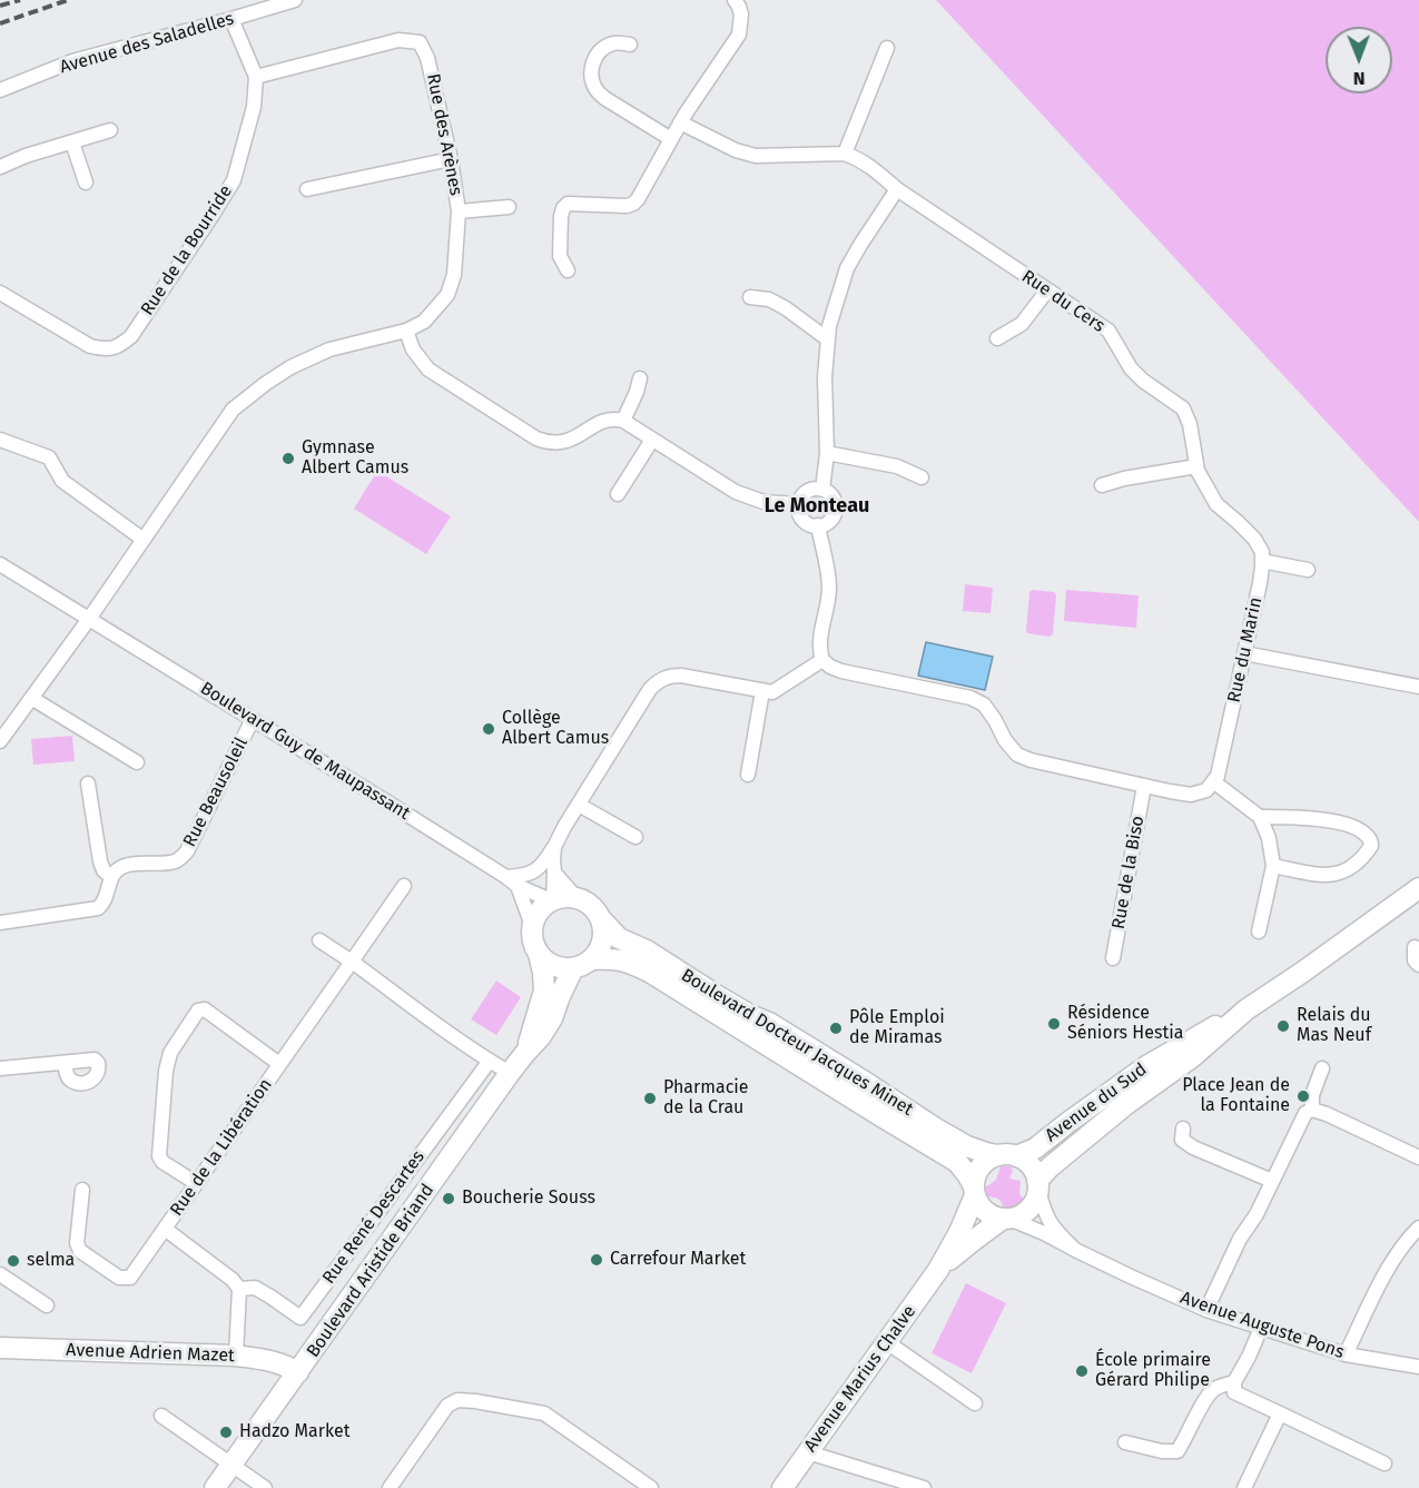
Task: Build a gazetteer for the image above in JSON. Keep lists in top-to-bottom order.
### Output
{
  "streets": {
    "main road": [
      "Boulevard Docteur Jacques Minet",
      "Avenue du Sud",
      "Boulevard Aristide Briand",
      "Avenue Adrien Mazet",
      "Avenue Marius Chalve"
    ],
    "street": [
      "Avenue des Saladelles",
      "Rue des Arènes",
      "Rue de la Bourride",
      "Rue du Cers",
      "Rue du Marin",
      "Boulevard Guy de Maupassant",
      "Rue Beausoleil",
      "Rue de la Biso",
      "Rue de la Libération",
      "Rue René Descartes",
      "Avenue Auguste Pons"
    ]
  },
  "crossings": [
    ["Avenue des Saladelles", "Rue de la Bourride"],
    ["Rue des Arènes", "Rue de la Bourride"],
    ["Rue des Arènes", "Boulevard Guy de Maupassant"],
    ["Boulevard Guy de Maupassant", "Rue Beausoleil"],
    ["Boulevard Guy de Maupassant", "Boulevard Docteur Jacques Minet"],
    ["Boulevard Guy de Maupassant", "Boulevard Aristide Briand"],
    ["Boulevard Docteur Jacques Minet", "Avenue du Sud"],
    ["Boulevard Docteur Jacques Minet", "Boulevard Aristide Briand"],
    ["Boulevard Docteur Jacques Minet", "Avenue Auguste Pons"],
    ["Boulevard Docteur Jacques Minet", "Avenue Marius Chalve"],
    ["Avenue du Sud", "Avenue Auguste Pons"],
    ["Avenue du Sud", "Avenue Marius Chalve"],
    ["Rue de la Libération", "Rue René Descartes"],
    ["Boulevard Aristide Briand", "Avenue Adrien Mazet"],
    ["Avenue Auguste Pons", "Avenue Marius Chalve"]
  ],
  "districts": ["Le Monteau"],
  "places": [
    "Gymnase Albert Camus",
    "Collège Albert Camus",
    "Résidence Séniors Hestia",
    "Relais du Mas Neuf",
    "Pôle Emploi de Miramas",
    "Place Jean de la Fontaine",
    "Pharmacie de la Crau",
    "Boucherie Souss",
    "Carrefour Market",
    "selma",
    "École primaire Gérard Philipe",
    "Hadzo Market"
  ],
  "north": "bottom"
}
